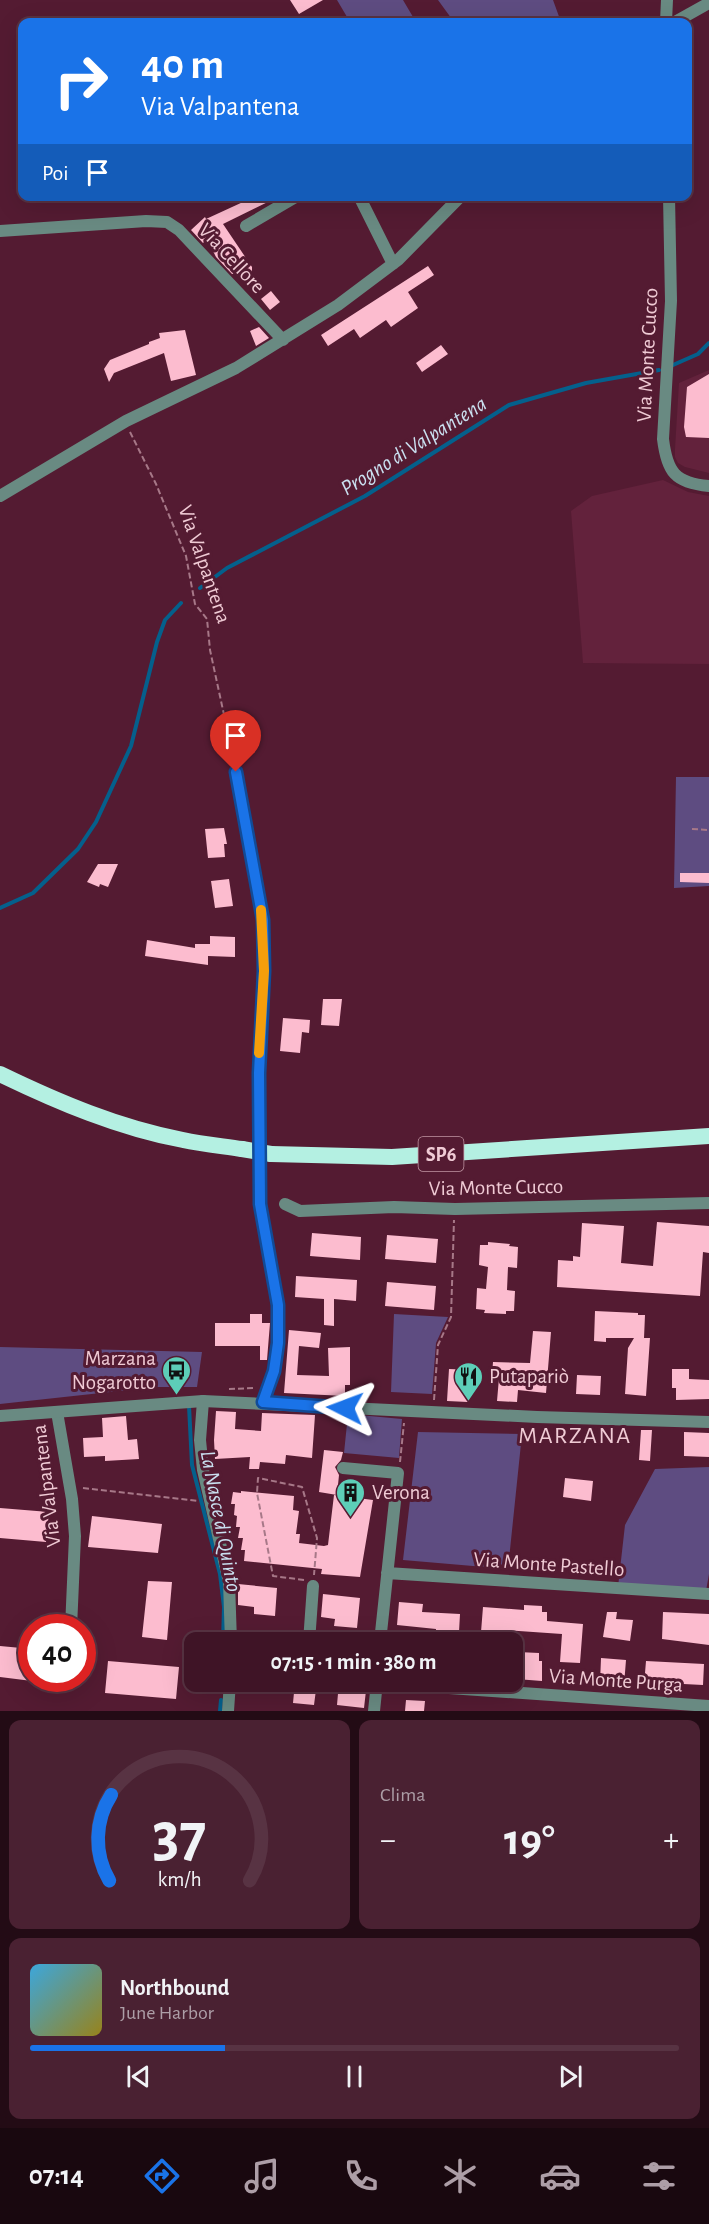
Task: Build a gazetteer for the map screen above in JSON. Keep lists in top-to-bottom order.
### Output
{
  "streets": {
    "highway": ["SP6"],
    "street": [
      "Via Cellore",
      "Via Monte Cucco",
      "Via Valpantena",
      "Via Monte Pastello",
      "Via Monte Purga"
    ]
  },
  "districts": ["MARZANA"],
  "water": ["Progno di Valpantena", "La Nasce di Quinto"],
  "places": {
    "bus stop": ["Marzana Nogarotto"],
    "restaurant": ["Putapariò"],
    "building": ["Verona"]
  },
  "page": {
    "turn": ["40 m", "Via Valpantena"],
    "then": "Poi",
    "limit": "40",
    "trip": "07:15 · 1 min · 380 m",
    "tile": "Clima",
    "heat": ["−", "19°", "+"],
    "song": ["Northbound", "June Harbor"],
    "tabs": "07:14",
    "gauge": ["37", "km/h"]
  }
}
